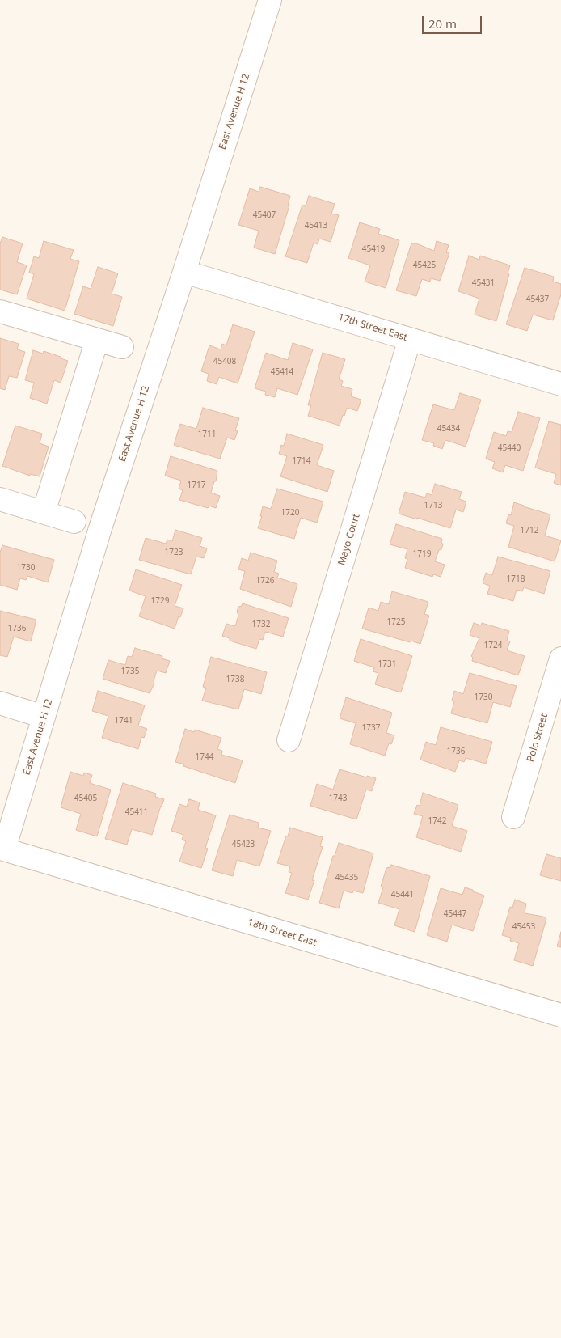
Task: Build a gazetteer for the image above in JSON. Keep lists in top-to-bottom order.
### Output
{
  "streets": {
    "street": [
      "East Avenue H 12",
      "17th Street East",
      "Mayo Court",
      "Polo Street",
      "18th Street East"
    ]
  },
  "crossings": [
    ["East Avenue H 12", "17th Street East"],
    ["East Avenue H 12", "18th Street East"],
    ["17th Street East", "Mayo Court"]
  ],
  "house_numbers": [
    "45407",
    "45413",
    "45419",
    "45425",
    "45431",
    "45437",
    "45408",
    "45414",
    "45434",
    "1711",
    "45440",
    "1714",
    "1717",
    "1713",
    "1720",
    "1712",
    "1723",
    "1719",
    "1730",
    "1718",
    "1726",
    "1729",
    "1725",
    "1732",
    "1736",
    "1724",
    "1731",
    "1735",
    "1738",
    "1730",
    "1741",
    "1737",
    "1736",
    "1744",
    "45405",
    "1743",
    "45411",
    "1742",
    "45423",
    "45435",
    "45441",
    "45447",
    "45453"
  ],
  "scale_bar": "20 m"
}
